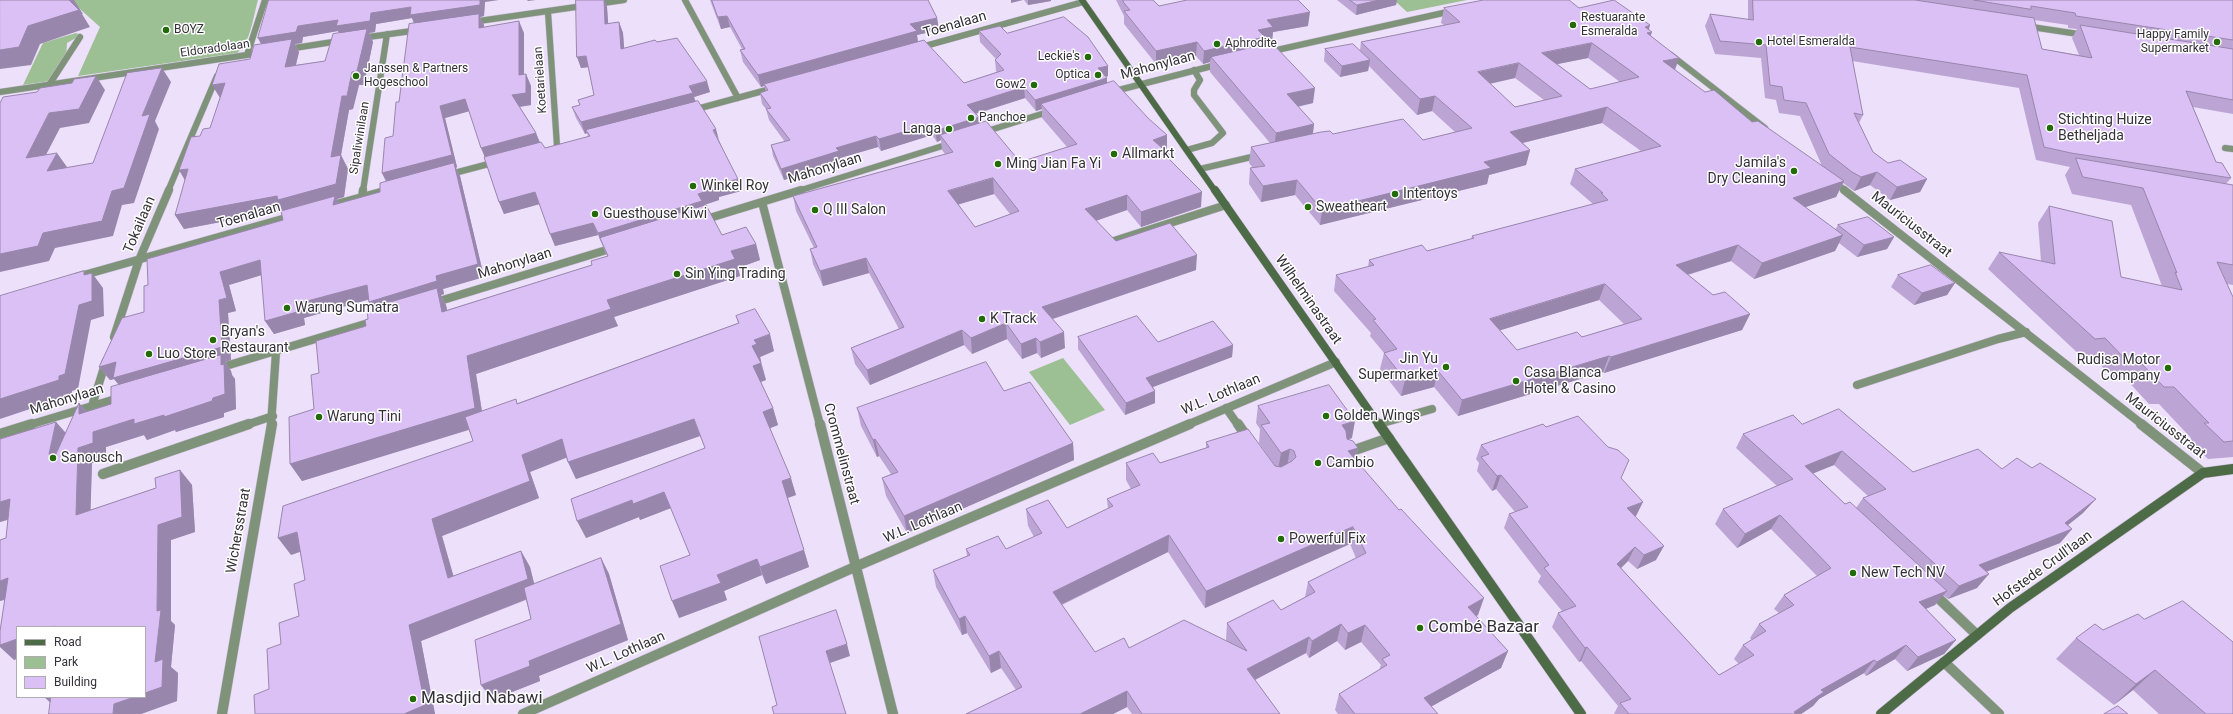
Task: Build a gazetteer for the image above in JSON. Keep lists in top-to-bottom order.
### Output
{
  "streets": {
    "street": [
      "Toenalaan",
      "Eldoradolaan",
      "Mahonylaan",
      "Koetarielaan",
      "Sipaliwinilaan",
      "Tokailaan",
      "Mauriciusstraat",
      "Wilhelminastraat",
      "W.L. Lothlaan",
      "Crommelinstraat",
      "Wichersstraat",
      "Hofstede Crull'laan"
    ]
  },
  "crossings": [
    ["Toenalaan", "Tokailaan"],
    ["Toenalaan", "Wilhelminastraat"],
    ["Eldoradolaan", "Tokailaan"],
    ["Mahonylaan", "Tokailaan"],
    ["Mahonylaan", "Wilhelminastraat"],
    ["Mahonylaan", "Crommelinstraat"],
    ["Mauriciusstraat", "Hofstede Crull'laan"],
    ["Wilhelminastraat", "W.L. Lothlaan"],
    ["W.L. Lothlaan", "Crommelinstraat"]
  ],
  "places": [
    "Restuarante Esmeralda",
    "BOYZ",
    "Hotel Esmeralda",
    "Happy Family Supermarket",
    "Aphrodite",
    "Leckie's",
    "Optica",
    "Janssen & Partners Hogeschool",
    "Gow2",
    "Panchoe",
    "Stichting Huize Betheljada",
    "Langa",
    "Allmarkt",
    "Ming Jian Fa Yi",
    "Jamila's Dry Cleaning",
    "Winkel Roy",
    "Intertoys",
    "Sweatheart",
    "Q III Salon",
    "Guesthouse Kiwi",
    "Sin Ying Trading",
    "Warung Sumatra",
    "K Track",
    "Bryan's Restaurant",
    "Luo Store",
    "Jin Yu Supermarket",
    "Rudisa Motor Company",
    "Casa Blanca Hotel & Casino",
    "Golden Wings",
    "Warung Tini",
    "Sanousch",
    "Cambio",
    "Powerful Fix",
    "New Tech NV",
    "Combé Bazaar",
    "Masdjid Nabawi"
  ],
  "legend": ["Road", "Park", "Building"]
}
